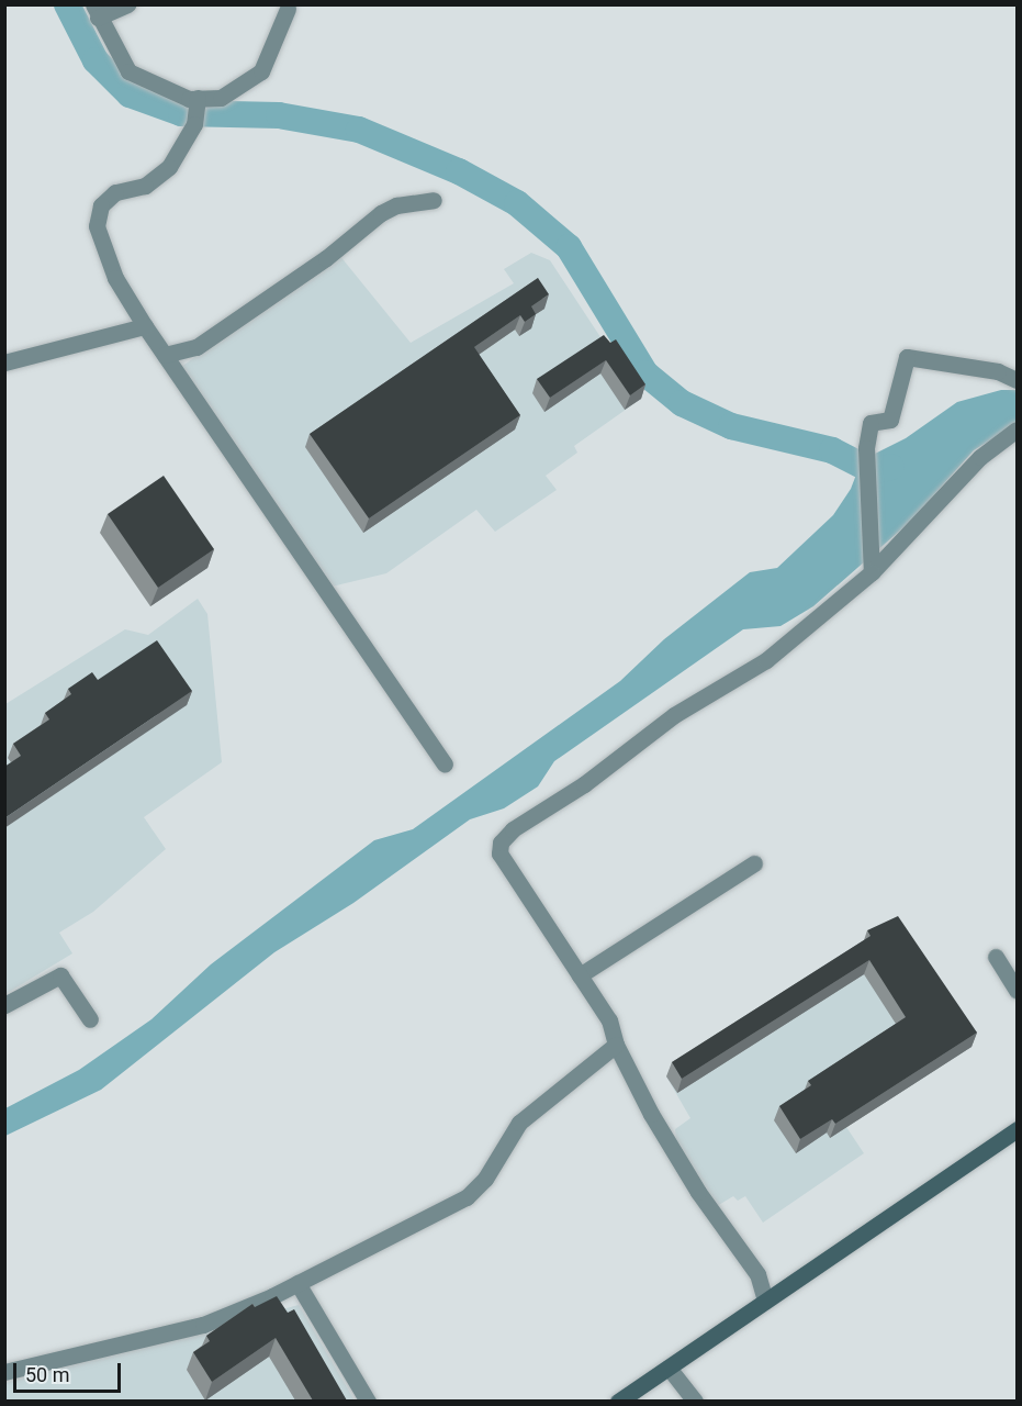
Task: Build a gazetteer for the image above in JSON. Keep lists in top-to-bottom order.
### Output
{
  "scale_bar": "50 m"
}
